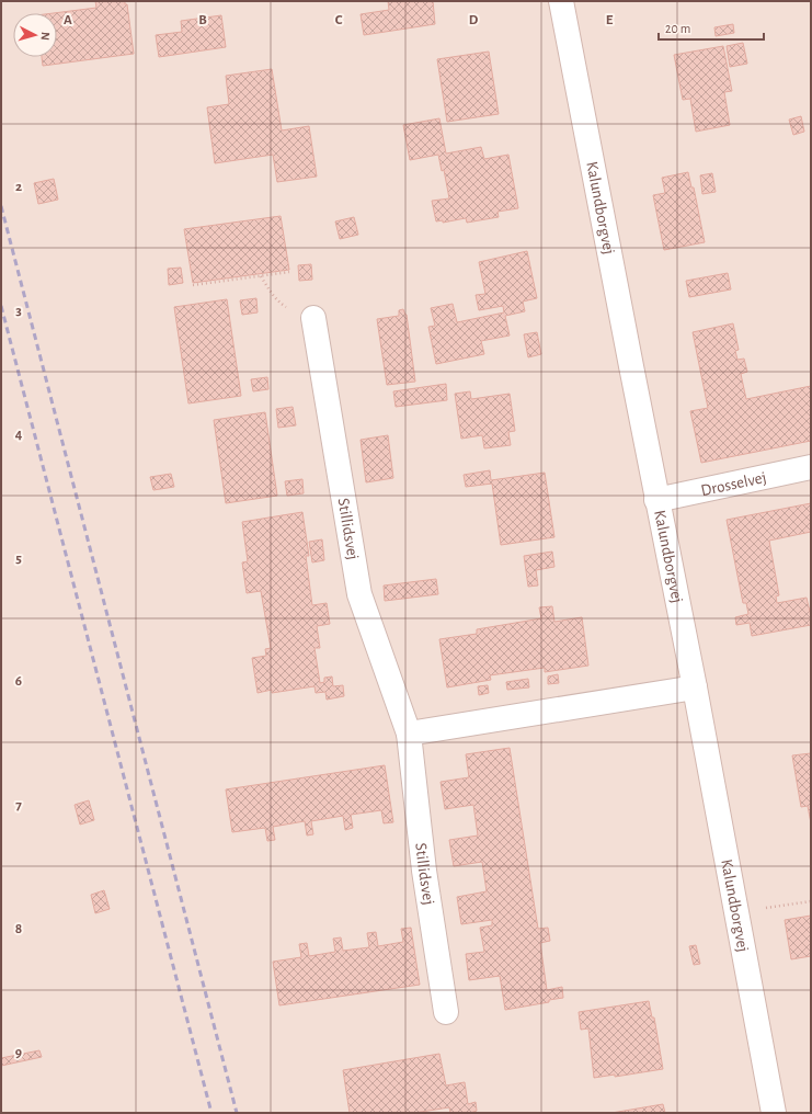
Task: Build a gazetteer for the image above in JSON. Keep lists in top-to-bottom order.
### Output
{
  "streets": {
    "street": ["Kalundborgvej", "Drosselvej", "Stillidsvej"]
  },
  "crossings": [
    ["Kalundborgvej", "Drosselvej"]
  ],
  "scale_bar": "20 m",
  "north": "right",
  "grid": {
    "columns": [
      "A",
      "B",
      "C",
      "D",
      "E"
    ],
    "rows": [
      "2",
      "3",
      "4",
      "5",
      "6",
      "7",
      "8",
      "9"
    ]
  }
}
